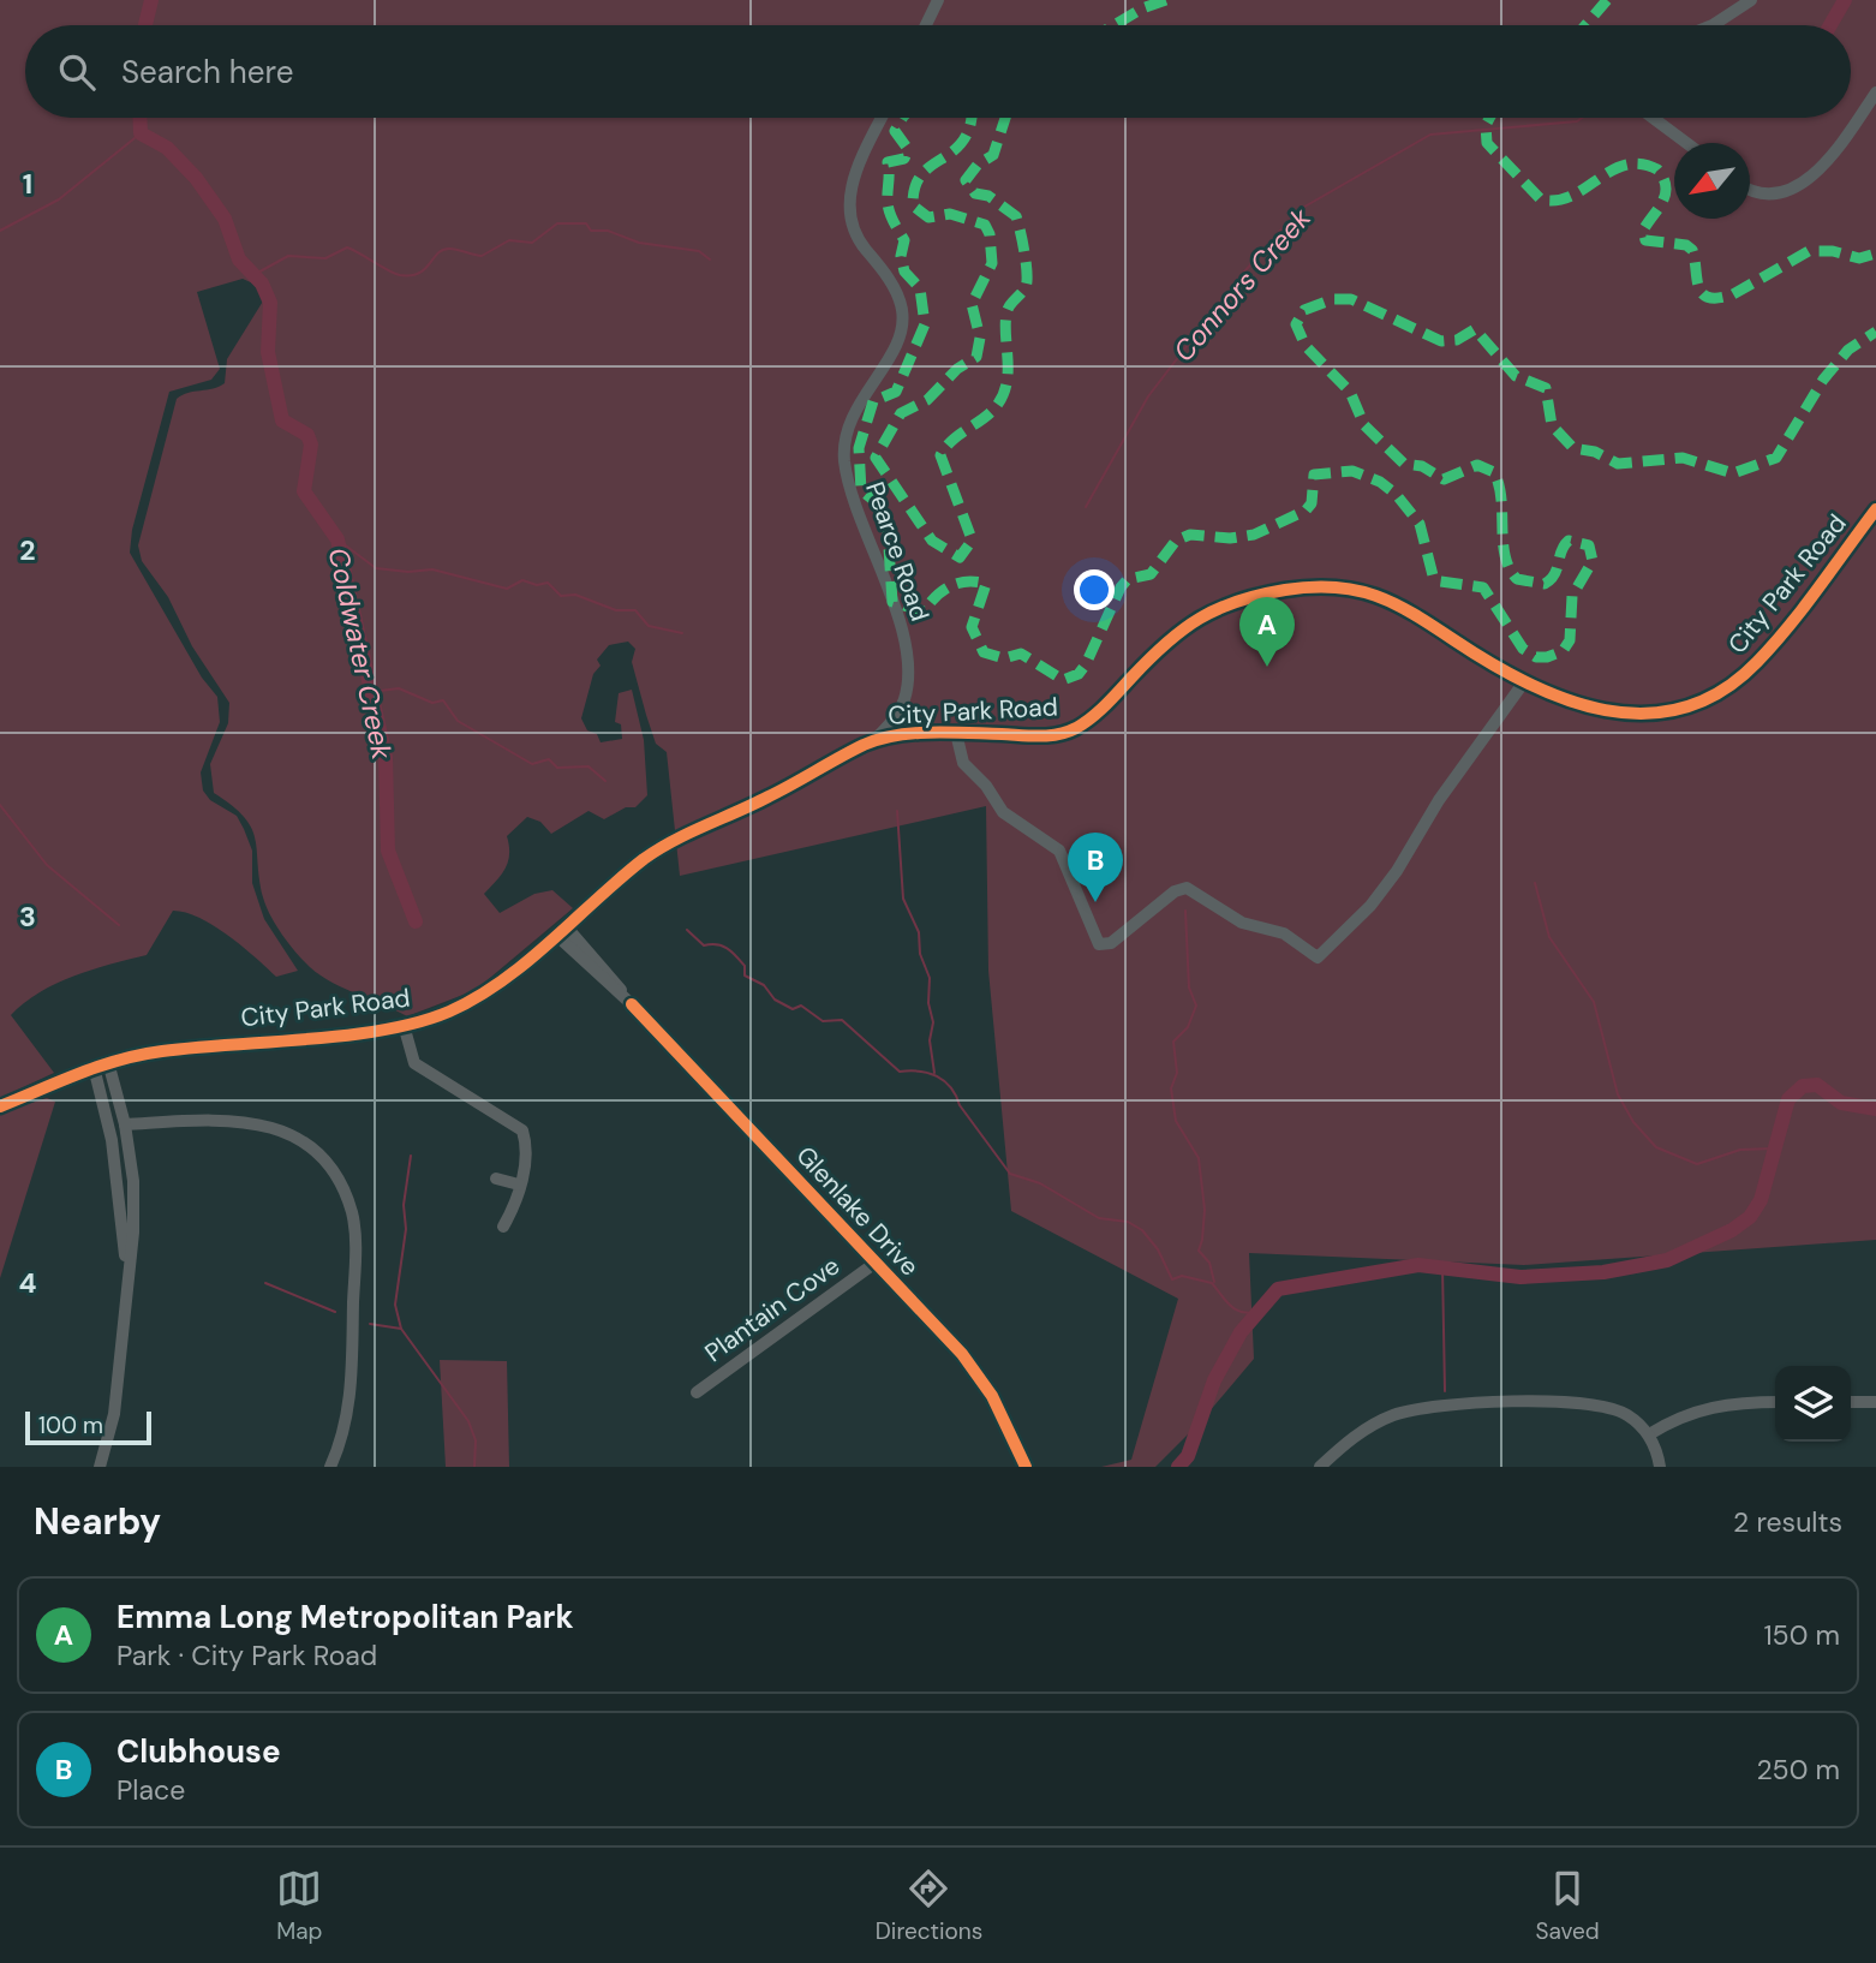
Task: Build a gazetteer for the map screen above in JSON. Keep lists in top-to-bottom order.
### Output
{
  "streets": {
    "street": [
      "Pearce Road",
      "City Park Road",
      "Glenlake Drive",
      "Plantain Cove"
    ]
  },
  "crossings": [
    ["City Park Road", "Glenlake Drive"],
    ["Glenlake Drive", "Plantain Cove"]
  ],
  "water": ["Connors Creek", "Coldwater Creek"],
  "scale_bar": "100 m",
  "north": "bottom left",
  "page": {
    "search": "Search here",
    "pins": ["A", "B"],
    "scale": "100 m",
    "heading": ["Nearby", "2 results"],
    "list": [
      {
        "mark": "A",
        "name": "Emma Long Metropolitan Park",
        "note": "Park · City Park Road",
        "value": "150 m"
      },
      {
        "mark": "B",
        "name": "Clubhouse",
        "note": "Place",
        "value": "250 m"
      }
    ],
    "nav": ["Map", "Directions", "Saved"]
  },
  "grid": {
    "rows": [
      "1",
      "2",
      "3",
      "4"
    ]
  }
}
